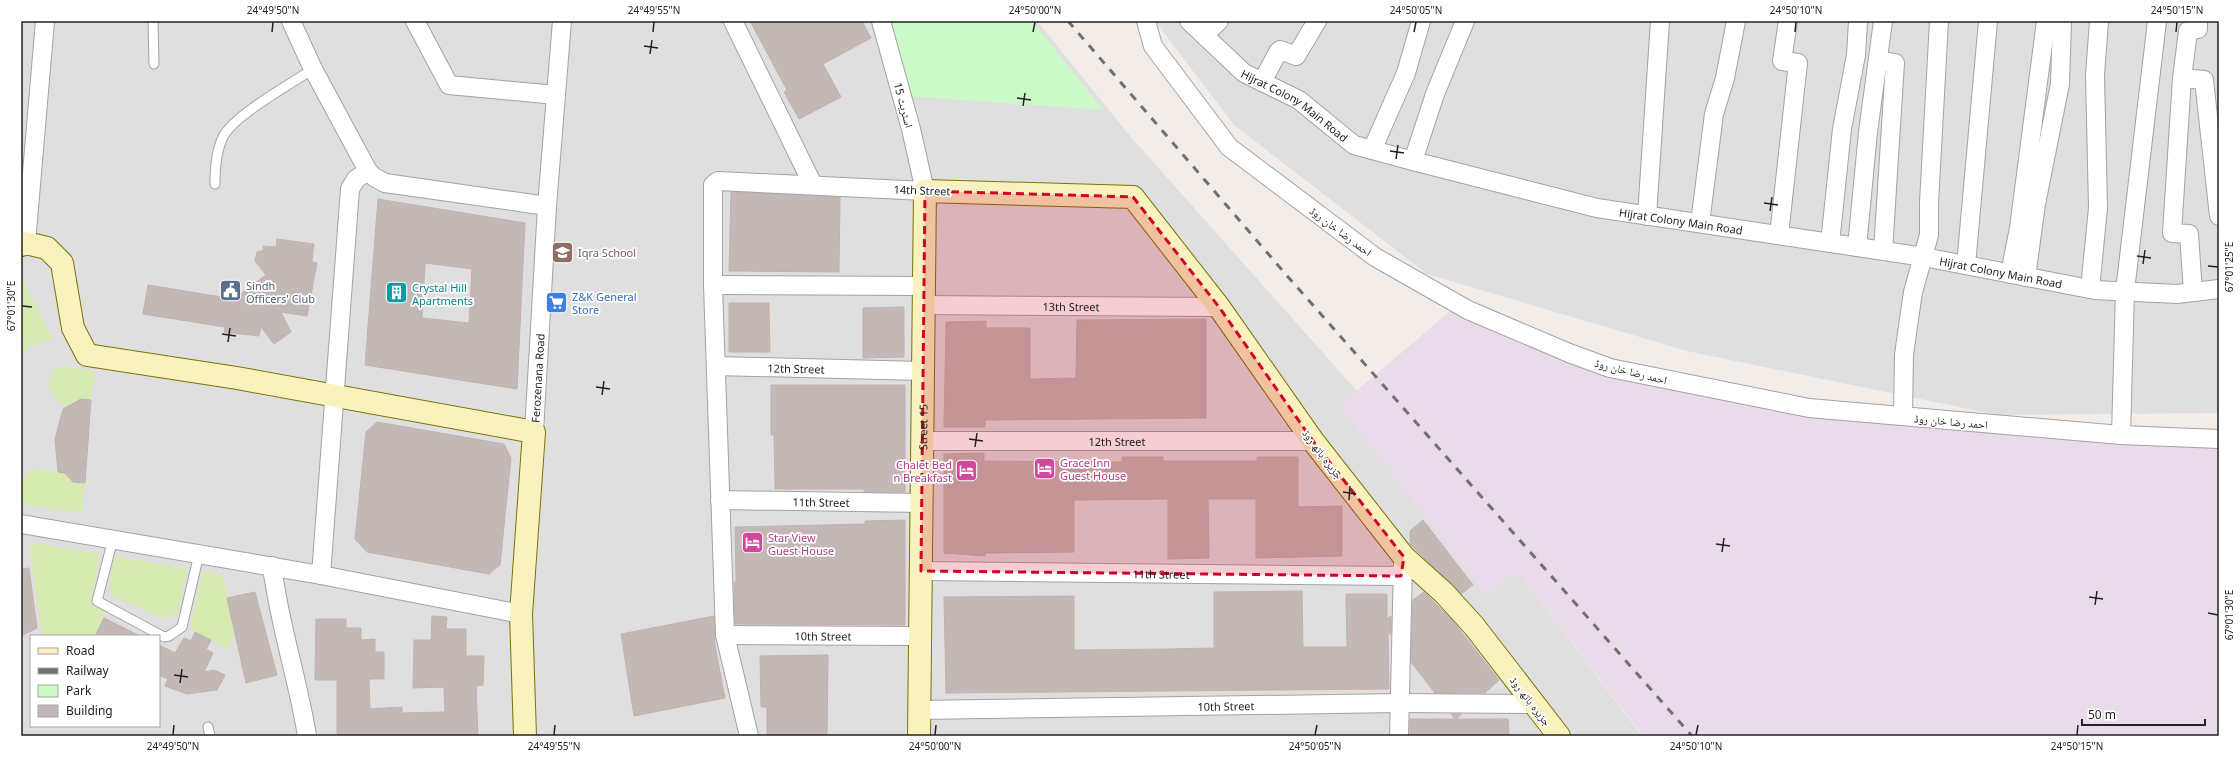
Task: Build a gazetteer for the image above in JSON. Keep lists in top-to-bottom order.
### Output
{
  "streets": {
    "street": [
      "اسٹریٹ 15",
      "Hijrat Colony Main Road",
      "14th Street",
      "احمد رضا خان روڈ",
      "13th Street",
      "12th Street",
      "Ferozenana Road",
      "Street 15",
      "جزیرہ باتھ روڈ",
      "11th Street",
      "10th Street"
    ]
  },
  "crossings": [
    ["اسٹریٹ 15", "14th Street"],
    ["اسٹریٹ 15", "Street 15"],
    ["14th Street", "13th Street"],
    ["14th Street", "Street 15"],
    ["14th Street", "جزیرہ باتھ روڈ"],
    ["13th Street", "Street 15"],
    ["13th Street", "جزیرہ باتھ روڈ"],
    ["12th Street", "Street 15"],
    ["12th Street", "جزیرہ باتھ روڈ"],
    ["Street 15", "11th Street"],
    ["Street 15", "10th Street"],
    ["جزیرہ باتھ روڈ", "11th Street"],
    ["جزیرہ باتھ روڈ", "10th Street"]
  ],
  "places": {
    "school or university": ["Iqra School"],
    "public building": ["Sindh Officers' Club"],
    "building": ["Crystal Hill Apartments"],
    "supermarket": ["Z&K General Store"],
    "hotel": ["Grace Inn Guest House", "Chalet Bed n Breakfast", "Star View Guest House"]
  },
  "legend": [
    "Road",
    "Railway",
    "Park",
    "Building"
  ],
  "scale_bar": "50 m",
  "coordinates": [
    "24°49'50\"N",
    "24°49'55\"N",
    "24°50'00\"N",
    "24°50'05\"N",
    "24°50'10\"N",
    "24°50'15\"N",
    "67°01'25\"E",
    "67°01'30\"E"
  ]
}
